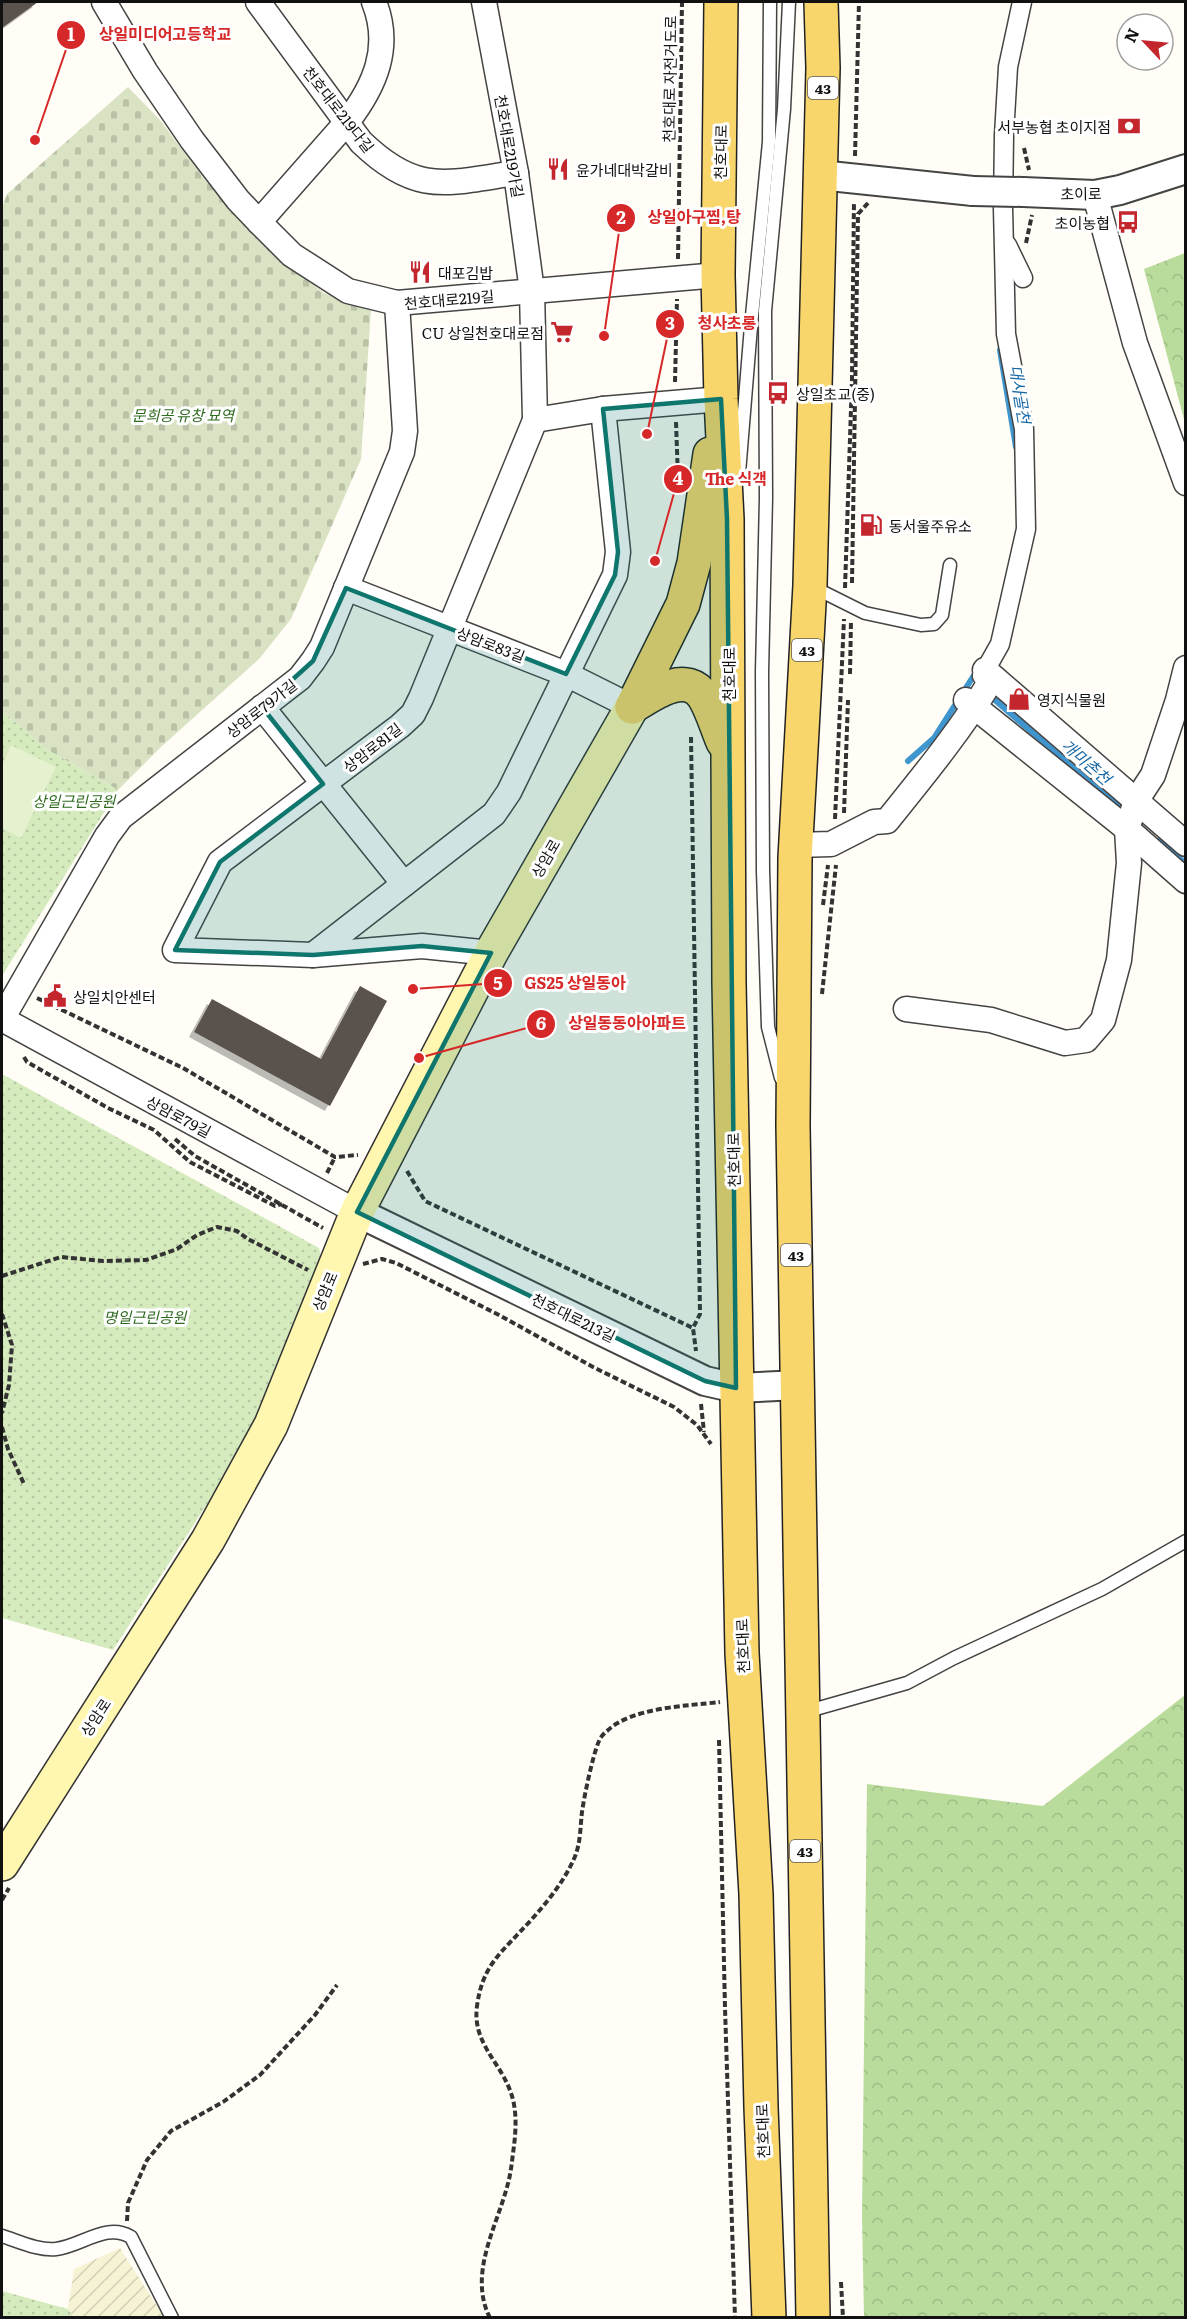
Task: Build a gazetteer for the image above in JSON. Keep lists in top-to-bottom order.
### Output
{
  "streets": {
    "main road": ["43", "천호대로", "상암로"],
    "street": [
      "천호대로219다길",
      "천호대로219가길",
      "초이로",
      "천호대로219길",
      "상암로83길",
      "상암로79가길",
      "상암로81길",
      "상암로79길",
      "천호대로213길"
    ],
    "path": ["천호대로 자전거도로"]
  },
  "crossings": [
    ["천호대로 자전거도로", "천호대로219길"],
    ["43", "천호대로213길"],
    ["천호대로219다길", "천호대로219가길"],
    ["천호대로219가길", "천호대로219길"],
    ["천호대로219가길", "상암로81길"],
    ["천호대로", "천호대로219길"],
    ["천호대로", "천호대로213길"],
    ["천호대로219길", "상암로79가길"],
    ["천호대로219길", "상암로81길"],
    ["상암로83길", "상암로79가길"],
    ["상암로83길", "상암로81길"],
    ["상암로83길", "상암로"],
    ["상암로79가길", "상암로79길"],
    ["상암로81길", "상암로"],
    ["상암로", "상암로79길"],
    ["상암로", "천호대로213길"],
    ["상암로79길", "천호대로213길"]
  ],
  "water": ["대사골천", "개미촌천"],
  "parks": ["문희공 유창 묘역", "상일근린공원", "명일근린공원"],
  "places": {
    "bank": ["서부농협 초이지점"],
    "other": [
      "상일미디어고등학교",
      "상일아구찜,탕",
      "청사초롱",
      "The 식객",
      "GS25 상일동아",
      "상일동동아아파트"
    ],
    "restaurant": ["윤가네대박갈비", "대포김밥"],
    "bus stop": ["초이농협", "상일초교(중)"],
    "supermarket": ["CU 상일천호대로점"],
    "fuel station": ["동서울주유소"],
    "shop": ["영지식물원"],
    "public building": ["상일치안센터"]
  },
  "north": "top left"
}
